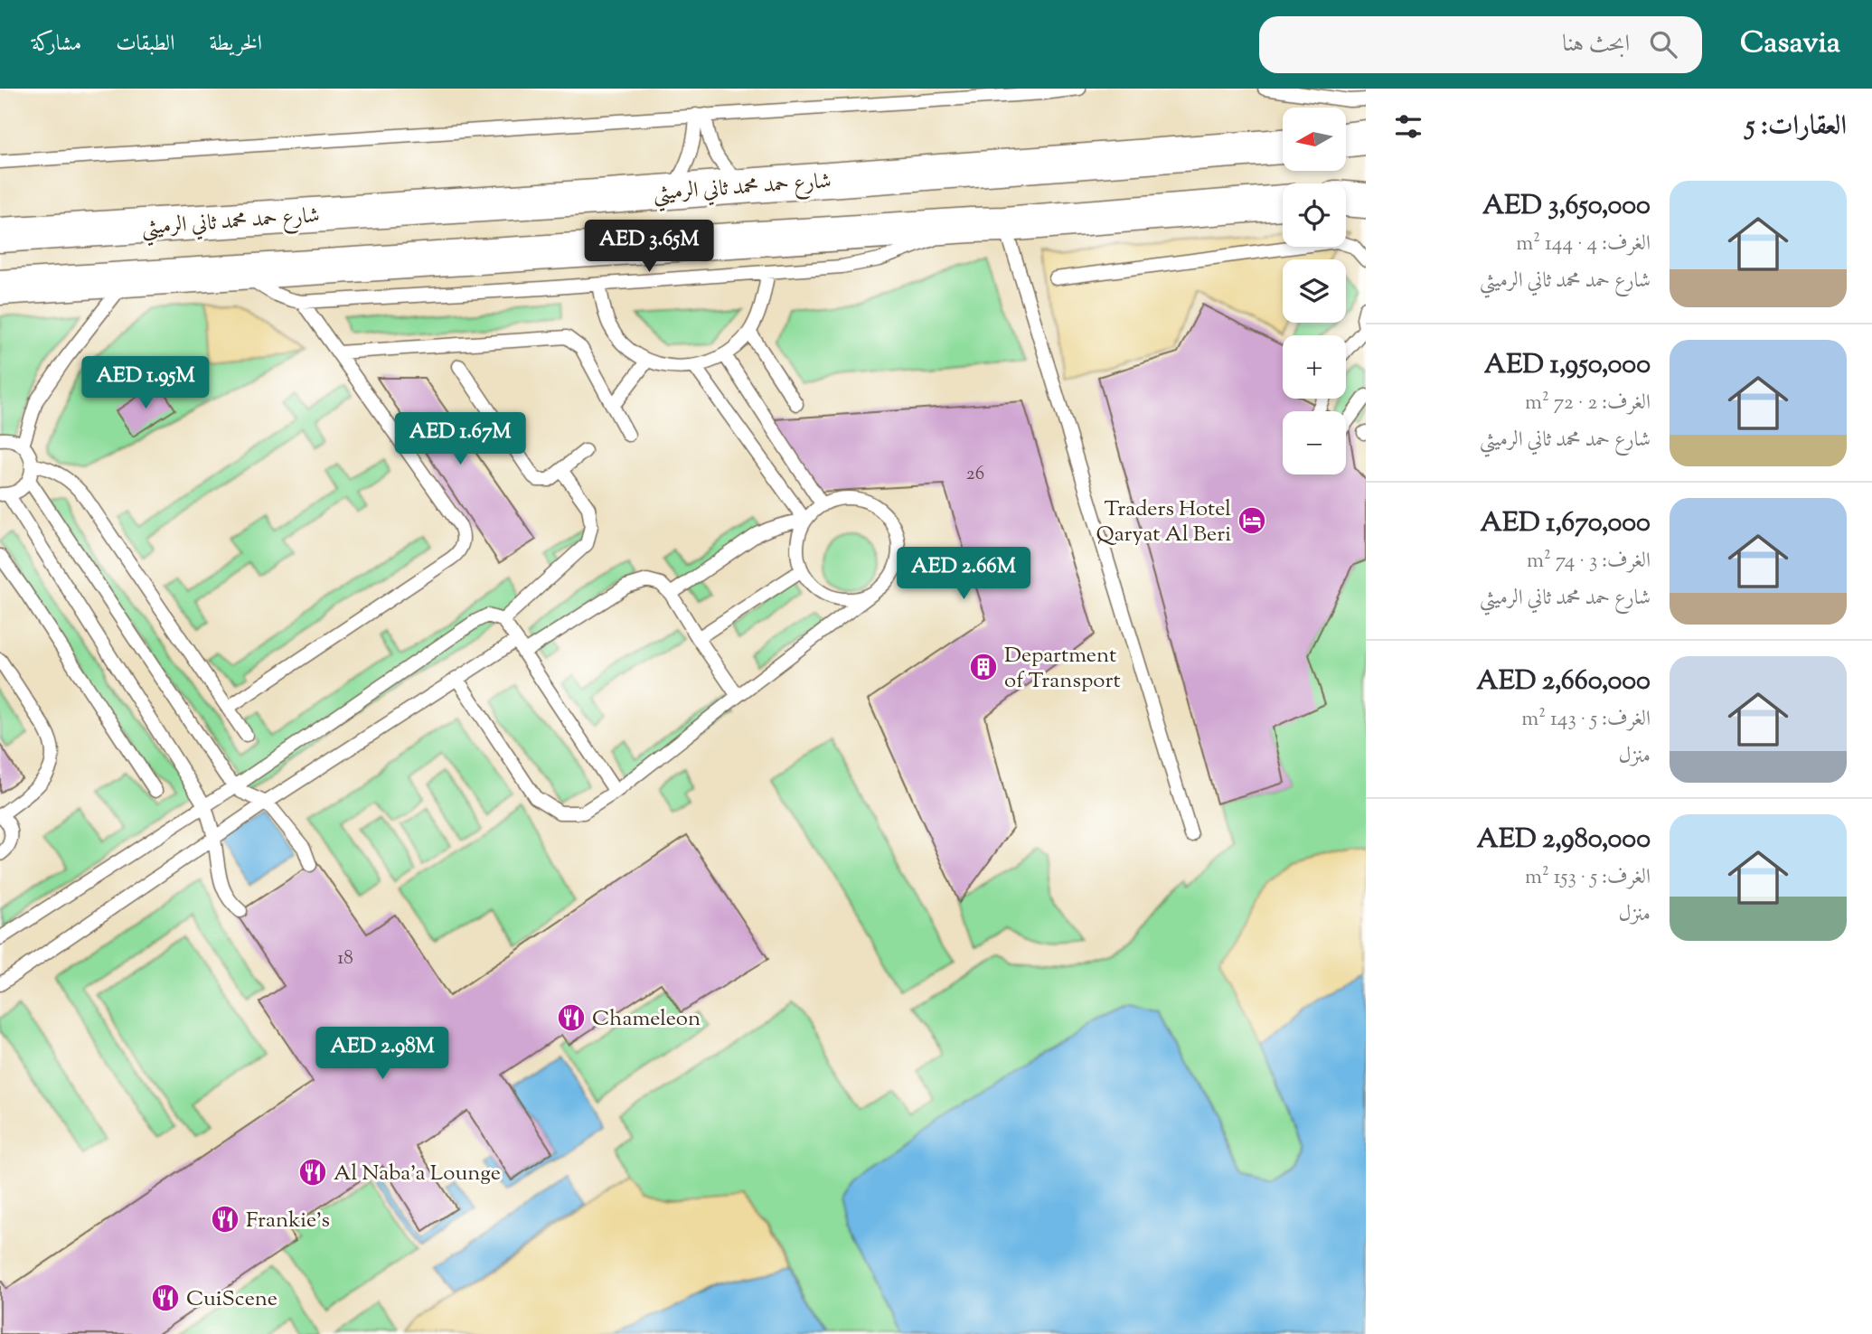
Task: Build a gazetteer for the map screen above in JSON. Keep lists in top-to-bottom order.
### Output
{
  "streets": {
    "main road": ["شارع حمد محمد ثاني الرميثي"]
  },
  "places": {
    "hotel": ["Traders Hotel Qaryat Al Beri"],
    "building": ["Department of Transport"],
    "restaurant": [
      "Chameleon",
      "Al Naba’a Lounge",
      "Frankie's",
      "CuiScene"
    ]
  },
  "house_numbers": ["26", "18"],
  "north": "left",
  "page": {
    "header": "Casavia",
    "search": "ابحث هنا",
    "nav": ["الخريطة", "الطبقات", "مشاركة"],
    "heading": "العقارات: 5",
    "map_buttons": ["+", "−"],
    "list": [
      {
        "name": "AED 3,650,000",
        "note": "الغرف: 4 · 144 m² · شارع حمد محمد ثاني الرميثي"
      },
      {
        "name": "AED 1,950,000",
        "note": "الغرف: 2 · 72 m² · شارع حمد محمد ثاني الرميثي"
      },
      {
        "name": "AED 1,670,000",
        "note": "الغرف: 3 · 74 m² · شارع حمد محمد ثاني الرميثي"
      },
      {
        "name": "AED 2,660,000",
        "note": "الغرف: 5 · 143 m² · منزل"
      },
      {
        "name": "AED 2,980,000",
        "note": "الغرف: 5 · 153 m² · منزل"
      }
    ],
    "price": [
      "AED 3.65M",
      "AED 1.95M",
      "AED 1.67M",
      "AED 2.66M",
      "AED 2.98M"
    ]
  }
}
